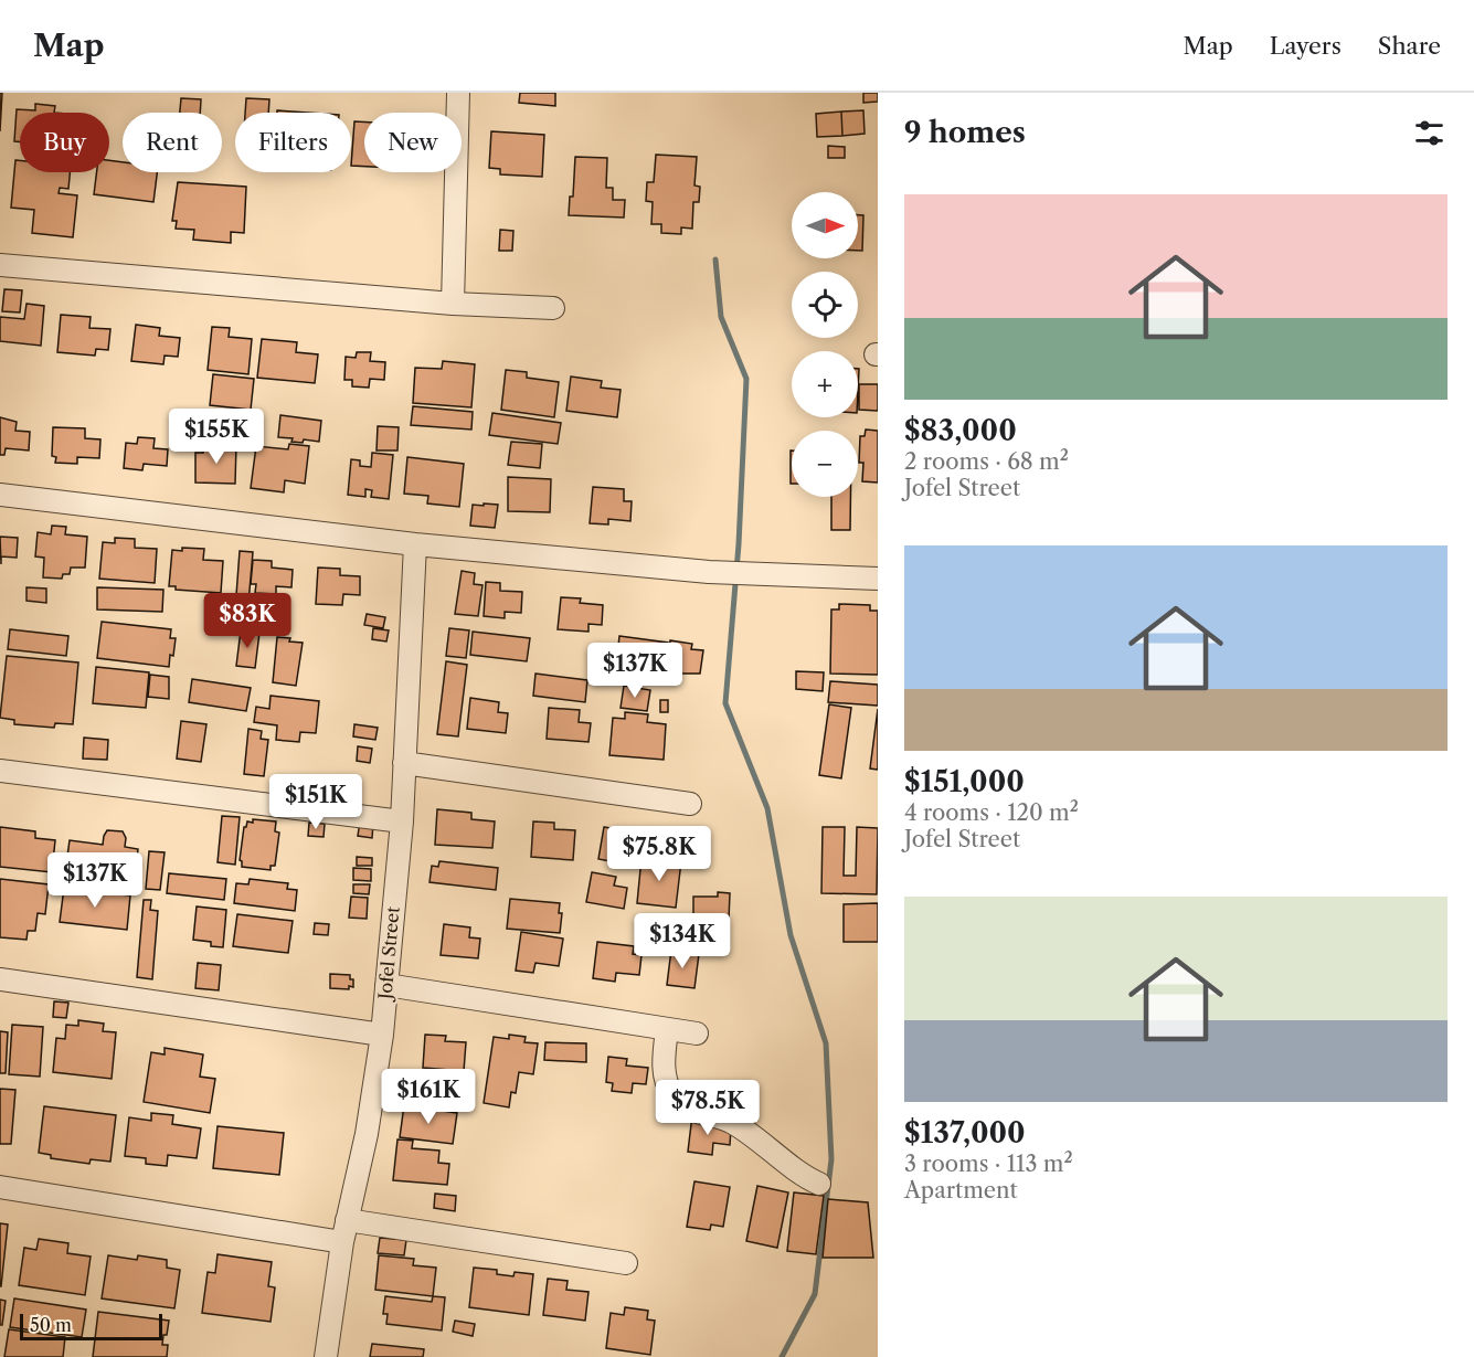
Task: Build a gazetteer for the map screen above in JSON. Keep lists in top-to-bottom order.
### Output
{
  "streets": {
    "street": ["Jofel Street"]
  },
  "scale_bar": "50 m",
  "north": "right",
  "page": {
    "header": "Map",
    "nav": ["Map", "Layers", "Share"],
    "heading": "9 homes",
    "chip": [
      "Buy",
      "Rent",
      "Filters",
      "New"
    ],
    "list": [
      {
        "name": "$83,000",
        "note": "2 rooms · 68 m² · Jofel Street"
      },
      {
        "name": "$151,000",
        "note": "4 rooms · 120 m² · Jofel Street"
      },
      {
        "name": "$137,000",
        "note": "3 rooms · 113 m² · Apartment"
      }
    ],
    "map_buttons": ["+", "−"],
    "price": [
      "$155K",
      "$83K",
      "$137K",
      "$151K",
      "$75.8K",
      "$137K",
      "$134K",
      "$161K",
      "$78.5K"
    ],
    "scale": "50 m"
  }
}
